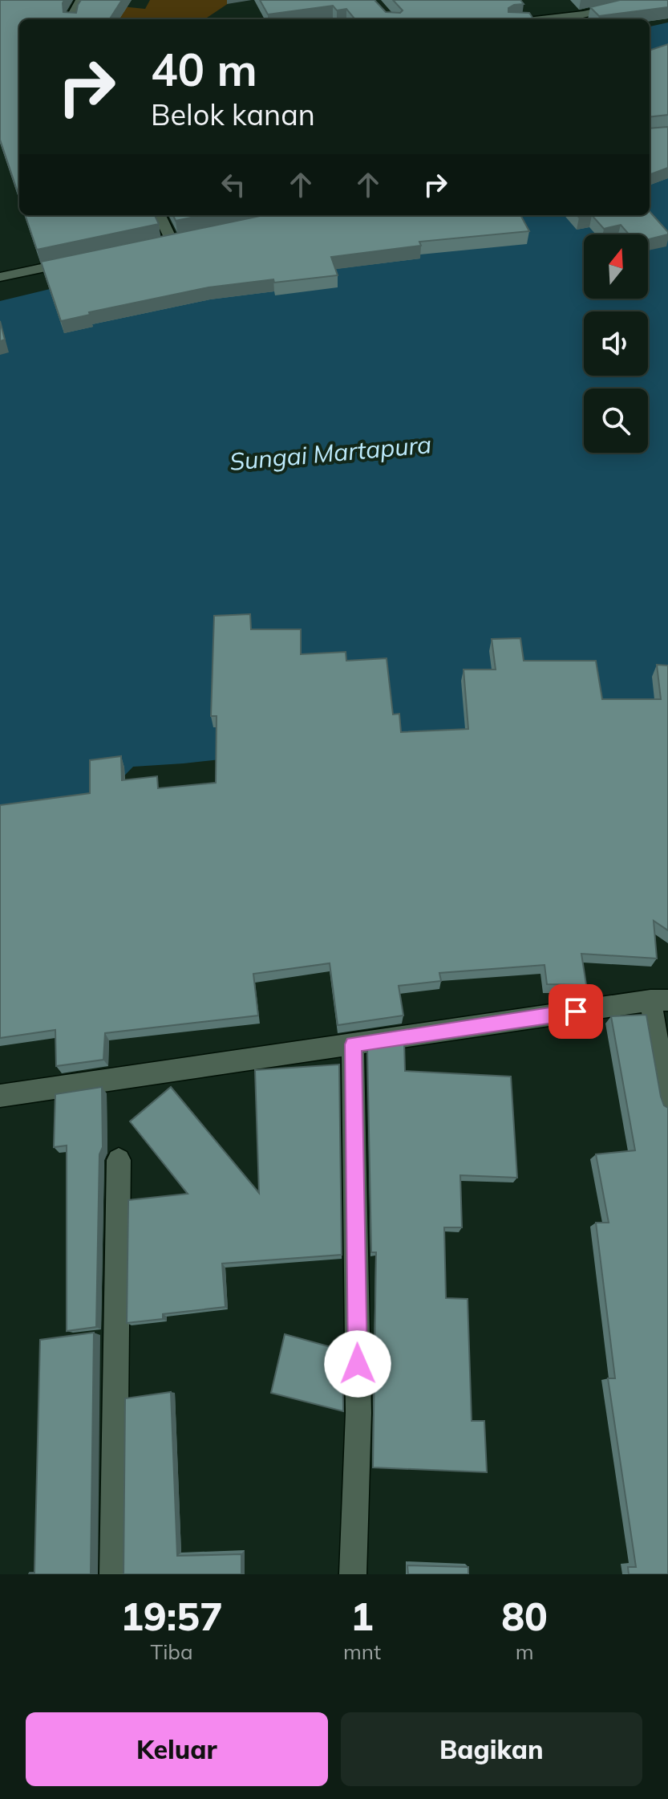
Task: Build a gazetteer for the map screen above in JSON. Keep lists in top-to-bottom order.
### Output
{
  "water": ["Sungai Martapura"],
  "north": "top",
  "page": {
    "turn": ["40 m", "Belok kanan"],
    "eta": [
      "19:57",
      "Tiba",
      "1",
      "mnt",
      "80",
      "m"
    ],
    "buttons": ["Keluar", "Bagikan"]
  }
}
